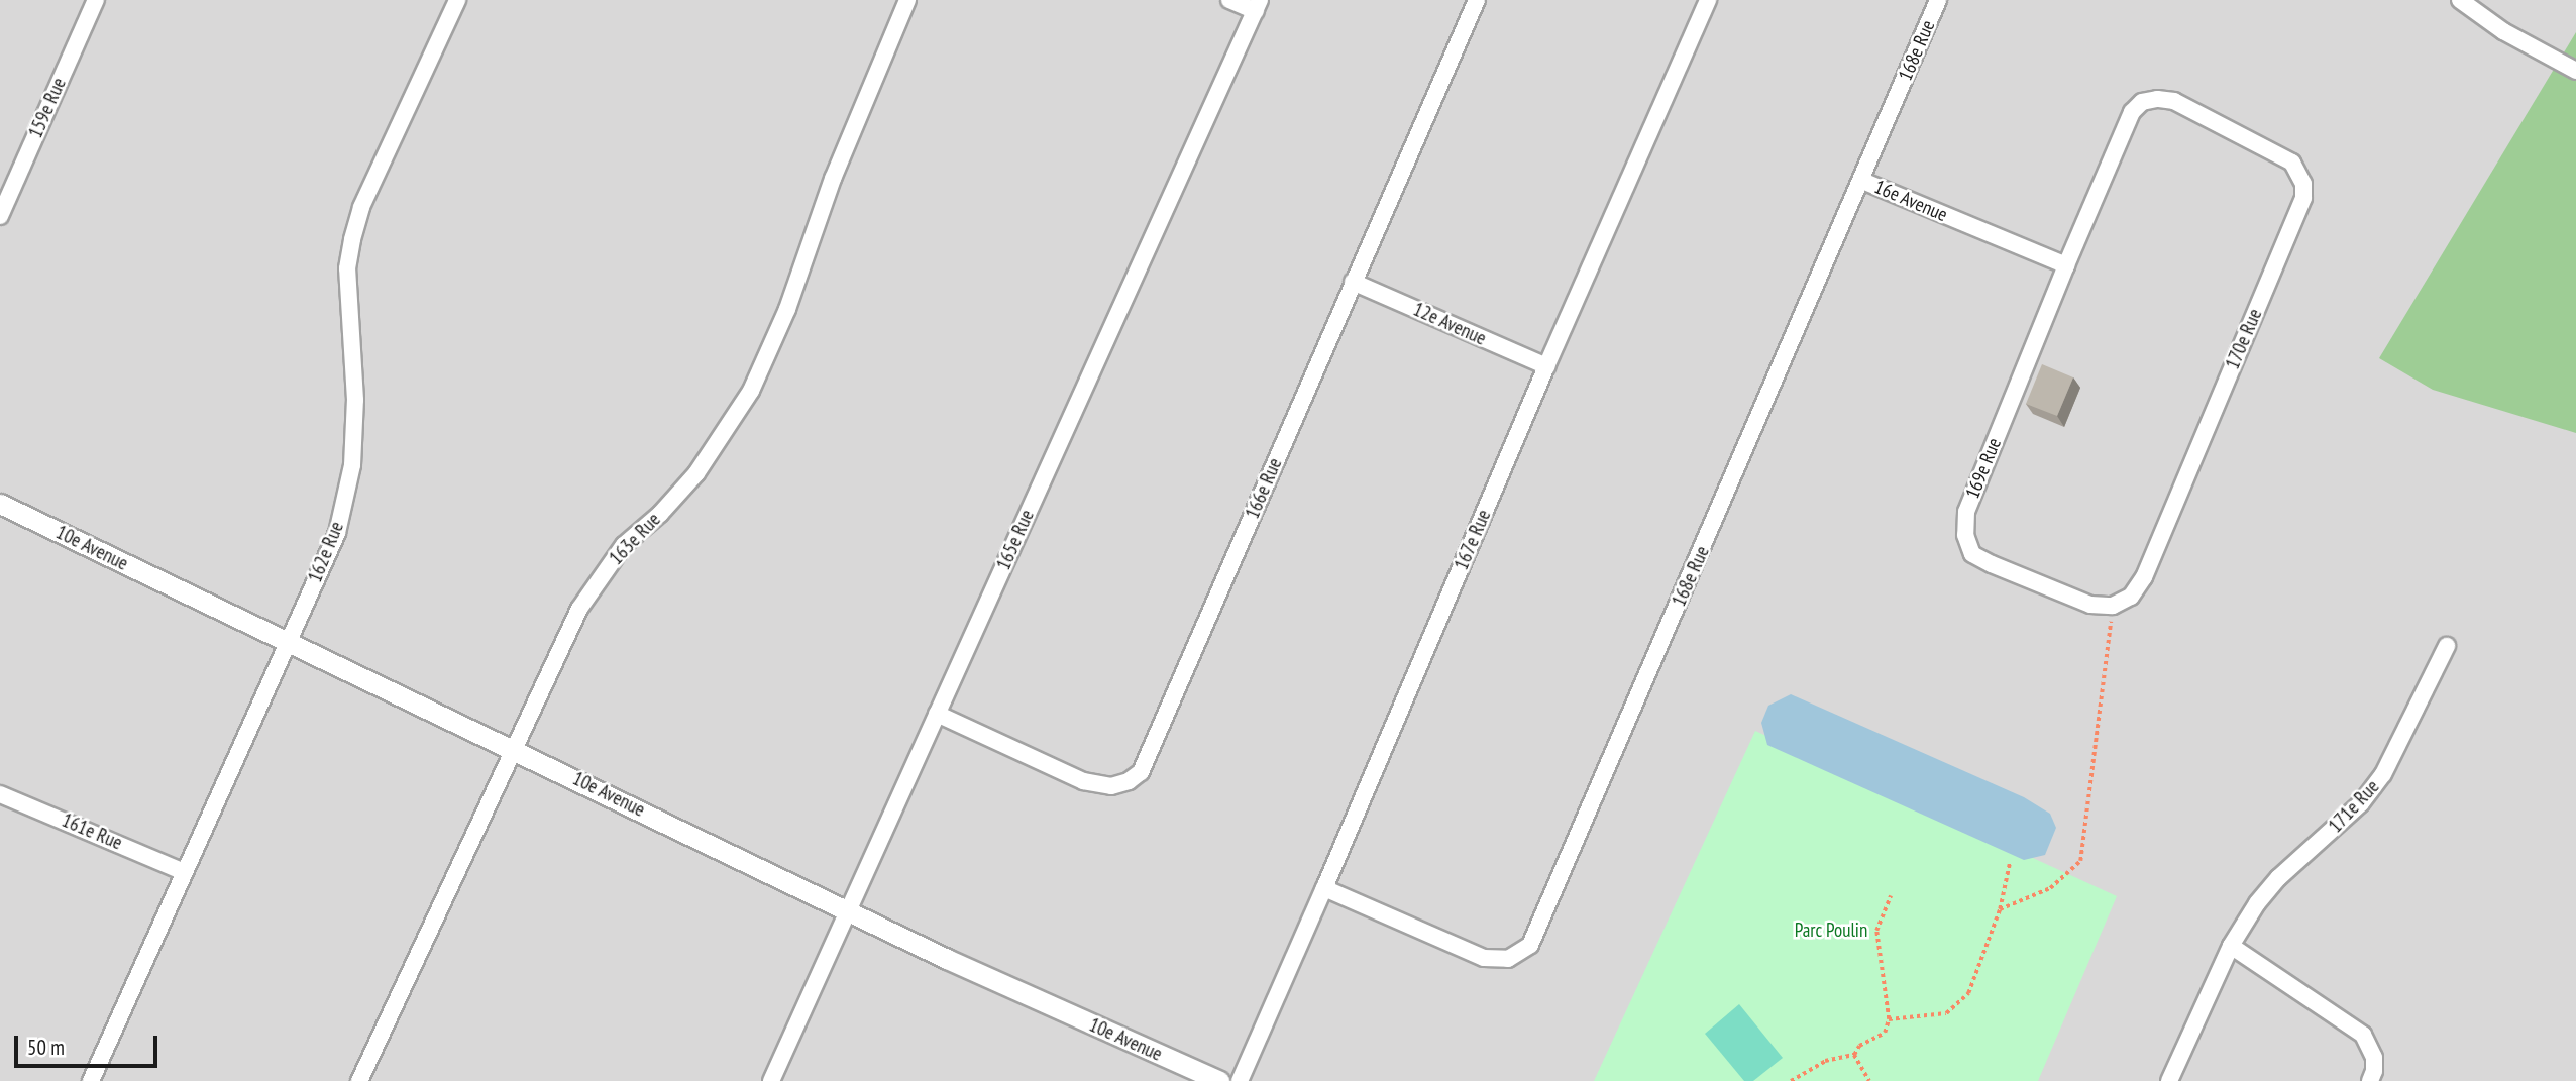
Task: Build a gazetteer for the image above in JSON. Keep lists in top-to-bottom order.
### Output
{
  "streets": {
    "street": [
      "168e Rue",
      "159e Rue",
      "16e Avenue",
      "12e Avenue",
      "170e Rue",
      "169e Rue",
      "166e Rue",
      "163e Rue",
      "165e Rue",
      "167e Rue",
      "10e Avenue",
      "162e Rue",
      "171e Rue",
      "161e Rue"
    ]
  },
  "crossings": [
    ["168e Rue", "16e Avenue"],
    ["168e Rue", "167e Rue"],
    ["16e Avenue", "169e Rue"],
    ["12e Avenue", "166e Rue"],
    ["12e Avenue", "167e Rue"],
    ["170e Rue", "169e Rue"],
    ["166e Rue", "165e Rue"],
    ["163e Rue", "10e Avenue"],
    ["165e Rue", "10e Avenue"],
    ["10e Avenue", "162e Rue"],
    ["162e Rue", "161e Rue"]
  ],
  "parks": ["Parc Poulin"],
  "scale_bar": "50 m"
}
